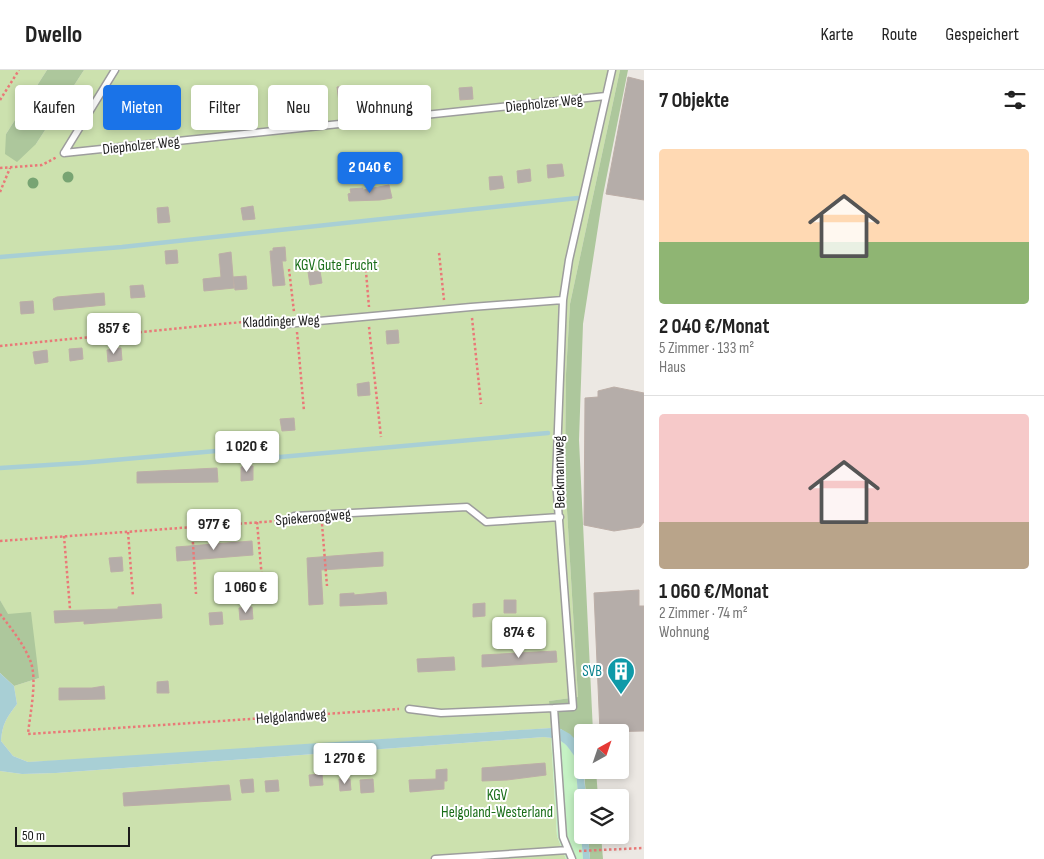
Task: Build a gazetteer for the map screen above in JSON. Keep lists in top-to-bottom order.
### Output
{
  "streets": {
    "lane": [
      "Diepholzer Weg",
      "Kladdinger Weg",
      "Beckmannweg",
      "Spiekeroogweg"
    ],
    "path": ["Helgolandweg"]
  },
  "crossings": [
    ["Diepholzer Weg", "Beckmannweg"],
    ["Kladdinger Weg", "Beckmannweg"],
    ["Beckmannweg", "Spiekeroogweg"]
  ],
  "parks": ["KGV Gute Frucht", "KGV Helgoland-Westerland"],
  "places": {
    "building": ["SVB"]
  },
  "scale_bar": "50 m",
  "north": "top right",
  "page": {
    "header": "Dwello",
    "nav": ["Karte", "Route", "Gespeichert"],
    "heading": "7 Objekte",
    "chip": [
      "Kaufen",
      "Mieten",
      "Filter",
      "Neu",
      "Wohnung"
    ],
    "list": [
      {
        "name": "2 040 €/Monat",
        "note": "5 Zimmer · 133 m² · Haus"
      },
      {
        "name": "1 060 €/Monat",
        "note": "2 Zimmer · 74 m² · Wohnung"
      }
    ],
    "price": [
      "2 040 €",
      "857 €",
      "1 020 €",
      "977 €",
      "1 060 €",
      "874 €",
      "1 270 €"
    ],
    "scale": "50 m"
  }
}
